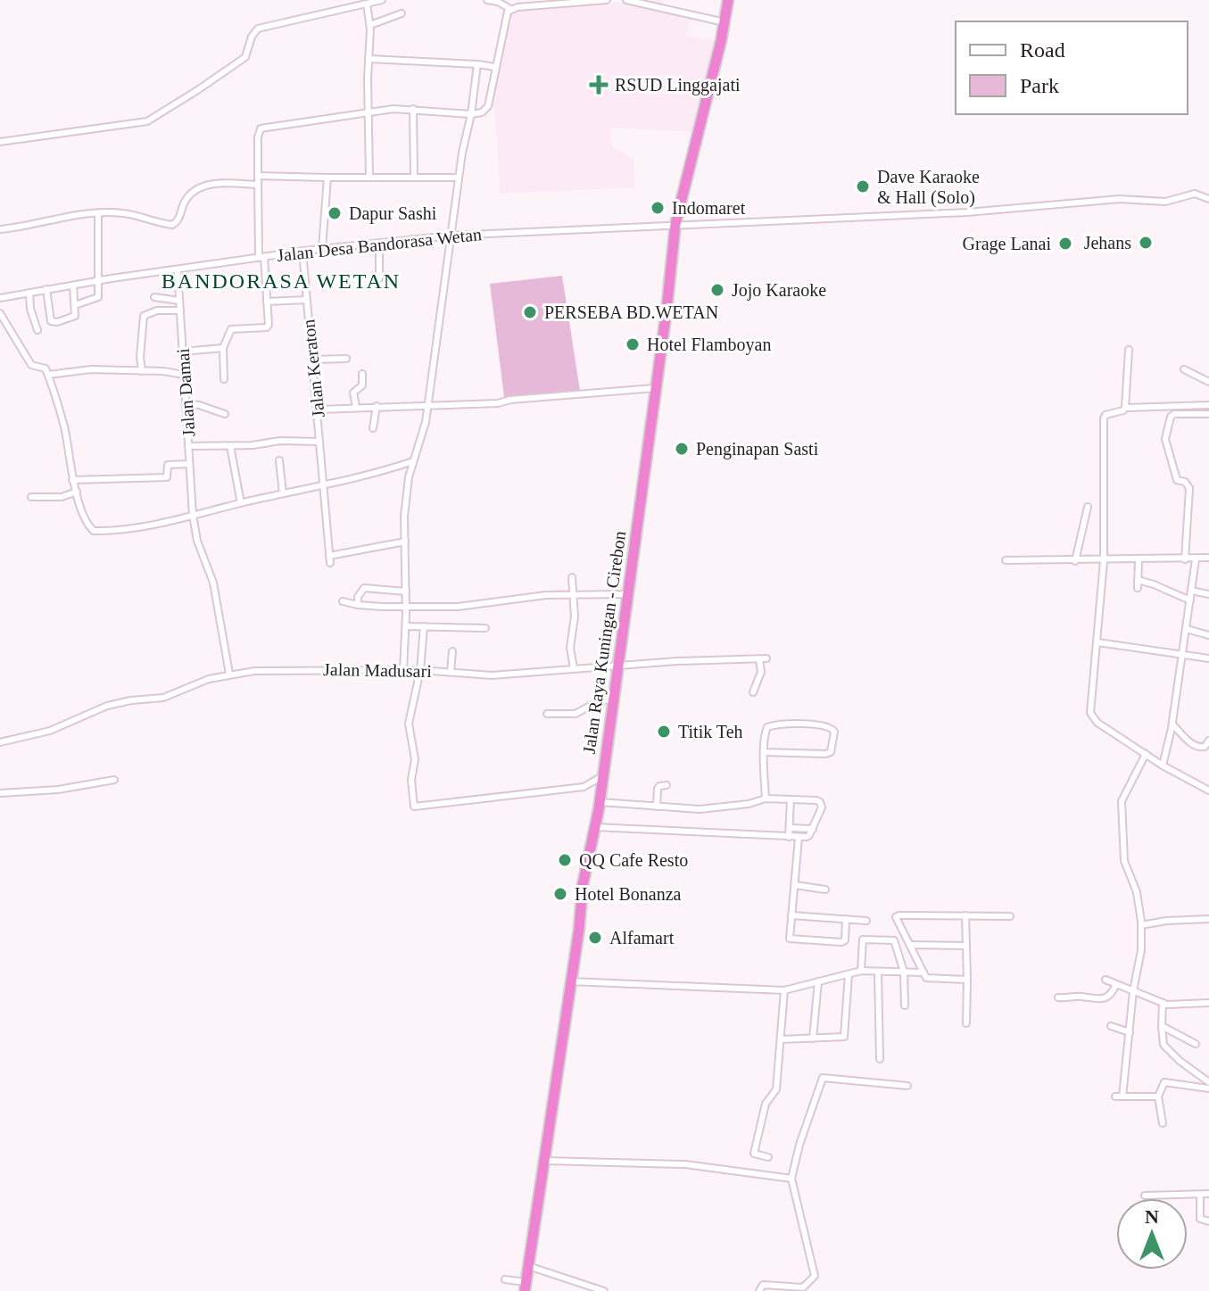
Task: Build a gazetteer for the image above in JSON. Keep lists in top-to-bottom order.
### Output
{
  "streets": {
    "highway": ["Jalan Raya Kuningan - Cirebon"],
    "street": [
      "Jalan Desa Bandorasa Wetan",
      "Jalan Keraton",
      "Jalan Damai",
      "Jalan Madusari"
    ]
  },
  "crossings": [
    ["Jalan Desa Bandorasa Wetan", "Jalan Keraton"],
    ["Jalan Desa Bandorasa Wetan", "Jalan Damai"],
    ["Jalan Desa Bandorasa Wetan", "Jalan Raya Kuningan - Cirebon"],
    ["Jalan Damai", "Jalan Madusari"],
    ["Jalan Raya Kuningan - Cirebon", "Jalan Madusari"]
  ],
  "districts": ["BANDORASA WETAN"],
  "places": {
    "health": ["RSUD Linggajati"],
    "other": [
      "Dave Karaoke & Hall (Solo)",
      "Indomaret",
      "Dapur Sashi",
      "Jehans",
      "Grage Lanai",
      "Jojo Karaoke",
      "PERSEBA BD.WETAN",
      "Hotel Flamboyan",
      "Penginapan Sasti",
      "Titik Teh",
      "QQ Cafe Resto",
      "Hotel Bonanza",
      "Alfamart"
    ]
  },
  "legend": ["Road", "Park"],
  "north": "top"
}
